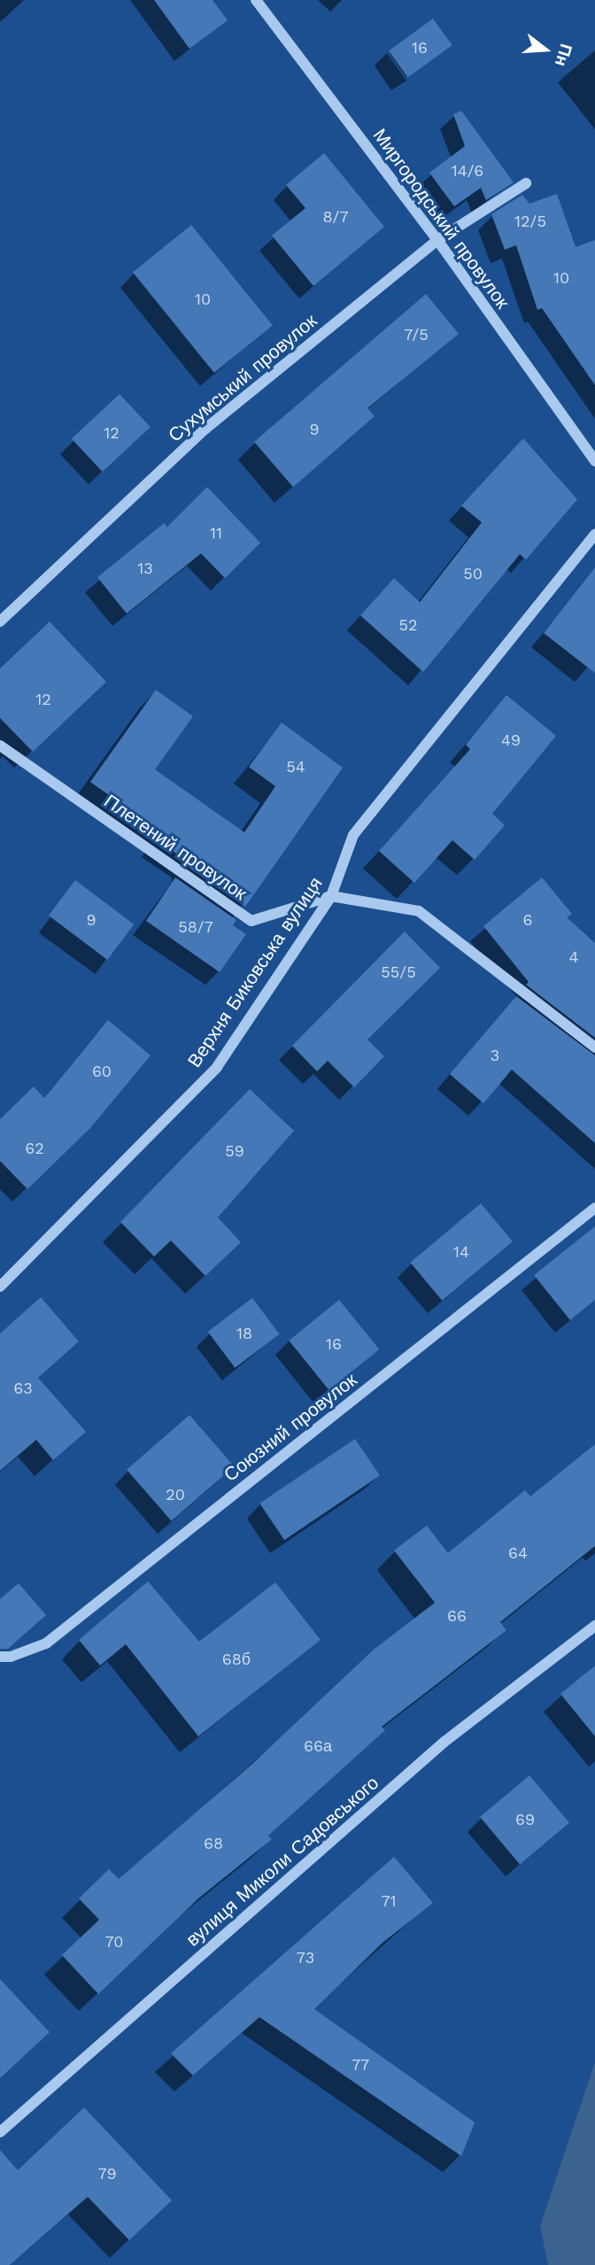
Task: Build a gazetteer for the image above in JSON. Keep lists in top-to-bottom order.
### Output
{
  "streets": {
    "street": [
      "Миргородський провулок",
      "Сухумський провулок",
      "Плетений провулок",
      "Верхня Биковська вулиця",
      "Союзний провулок",
      "вулиця Миколи Садовського"
    ]
  },
  "crossings": [
    ["Миргородський провулок", "Сухумський провулок"],
    ["Плетений провулок", "Верхня Биковська вулиця"]
  ],
  "house_numbers": [
    "16",
    "14/6",
    "8/7",
    "12/5",
    "10",
    "10",
    "7/5",
    "9",
    "12",
    "11",
    "13",
    "50",
    "52",
    "12",
    "49",
    "54",
    "9",
    "6",
    "58/7",
    "4",
    "55/5",
    "3",
    "60",
    "62",
    "59",
    "14",
    "18",
    "16",
    "63",
    "20",
    "64",
    "66",
    "68б",
    "66а",
    "69",
    "68",
    "71",
    "70",
    "73",
    "77",
    "79"
  ],
  "north": "right"
}
